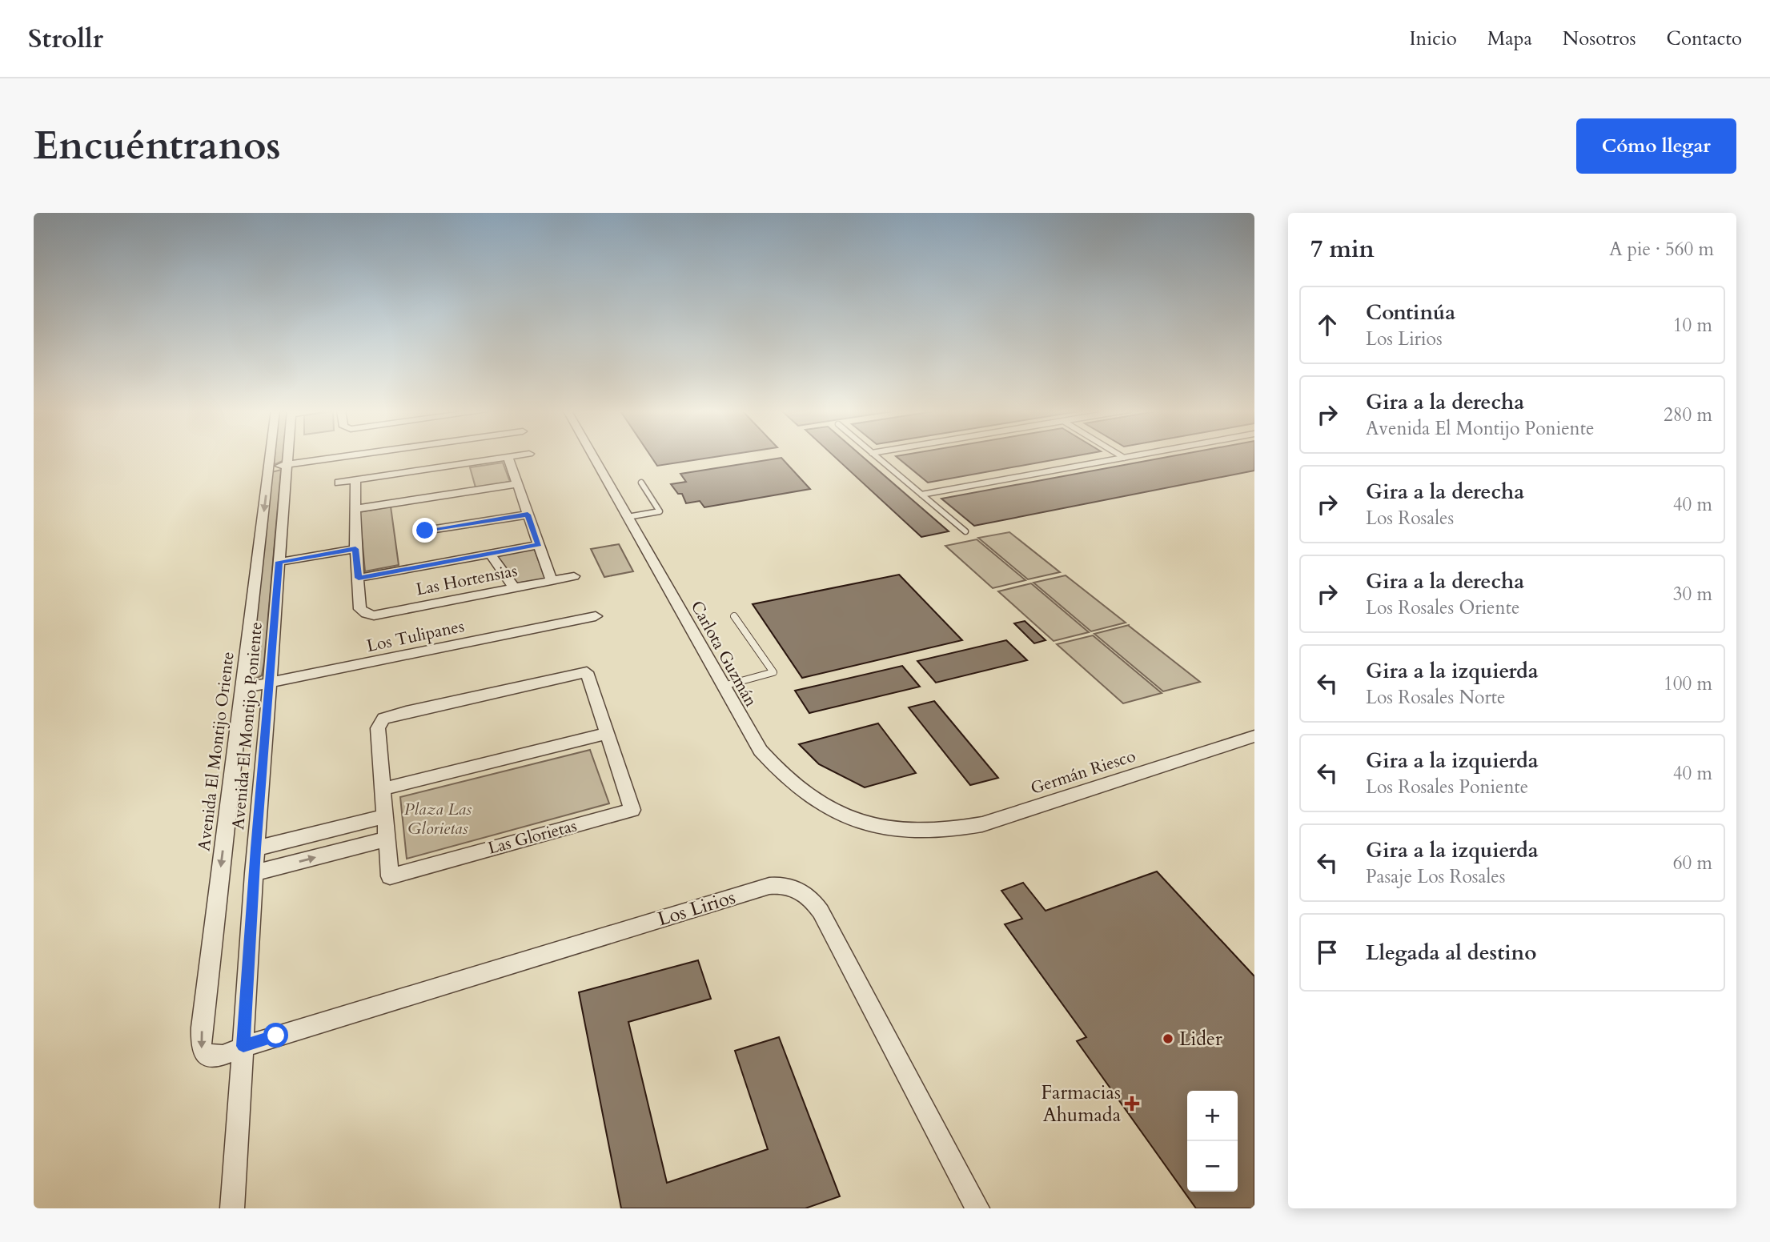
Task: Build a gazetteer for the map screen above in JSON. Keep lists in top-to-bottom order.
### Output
{
  "streets": {
    "street": [
      "Las Hortensias",
      "Los Tulipanes",
      "Carlota Guzmán",
      "Avenida El Montijo Poniente",
      "Avenida El Montijo Oriente",
      "Germán Riesco",
      "Las Glorietas",
      "Los Lirios"
    ]
  },
  "crossings": [
    ["Los Tulipanes", "Avenida El Montijo Poniente"],
    ["Los Tulipanes", "Avenida El Montijo Oriente"],
    ["Carlota Guzmán", "Germán Riesco"],
    ["Avenida El Montijo Poniente", "Avenida El Montijo Oriente"],
    ["Avenida El Montijo Poniente", "Los Lirios"],
    ["Avenida El Montijo Oriente", "Los Lirios"]
  ],
  "one_way": ["Avenida El Montijo Oriente"],
  "parks": ["Plaza Las Glorietas"],
  "places": {
    "other": ["Lider"],
    "health": ["Farmacias Ahumada"]
  },
  "page": {
    "header": "Strollr",
    "nav": [
      "Inicio",
      "Mapa",
      "Nosotros",
      "Contacto"
    ],
    "buttons": "Cómo llegar",
    "title": "Encuéntranos",
    "heading": ["7 min", "A pie · 560 m"],
    "list": [
      ["Continúa", "Los Lirios", "10 m"],
      ["Gira a la derecha", "Avenida El Montijo Poniente", "280 m"],
      ["Gira a la derecha", "Los Rosales", "40 m"],
      ["Gira a la derecha", "Los Rosales Oriente", "30 m"],
      ["Gira a la izquierda", "Los Rosales Norte", "100 m"],
      ["Gira a la izquierda", "Los Rosales Poniente", "40 m"],
      ["Gira a la izquierda", "Pasaje Los Rosales", "60 m"],
      "Llegada al destino"
    ],
    "map_buttons": ["+", "−"]
  }
}
